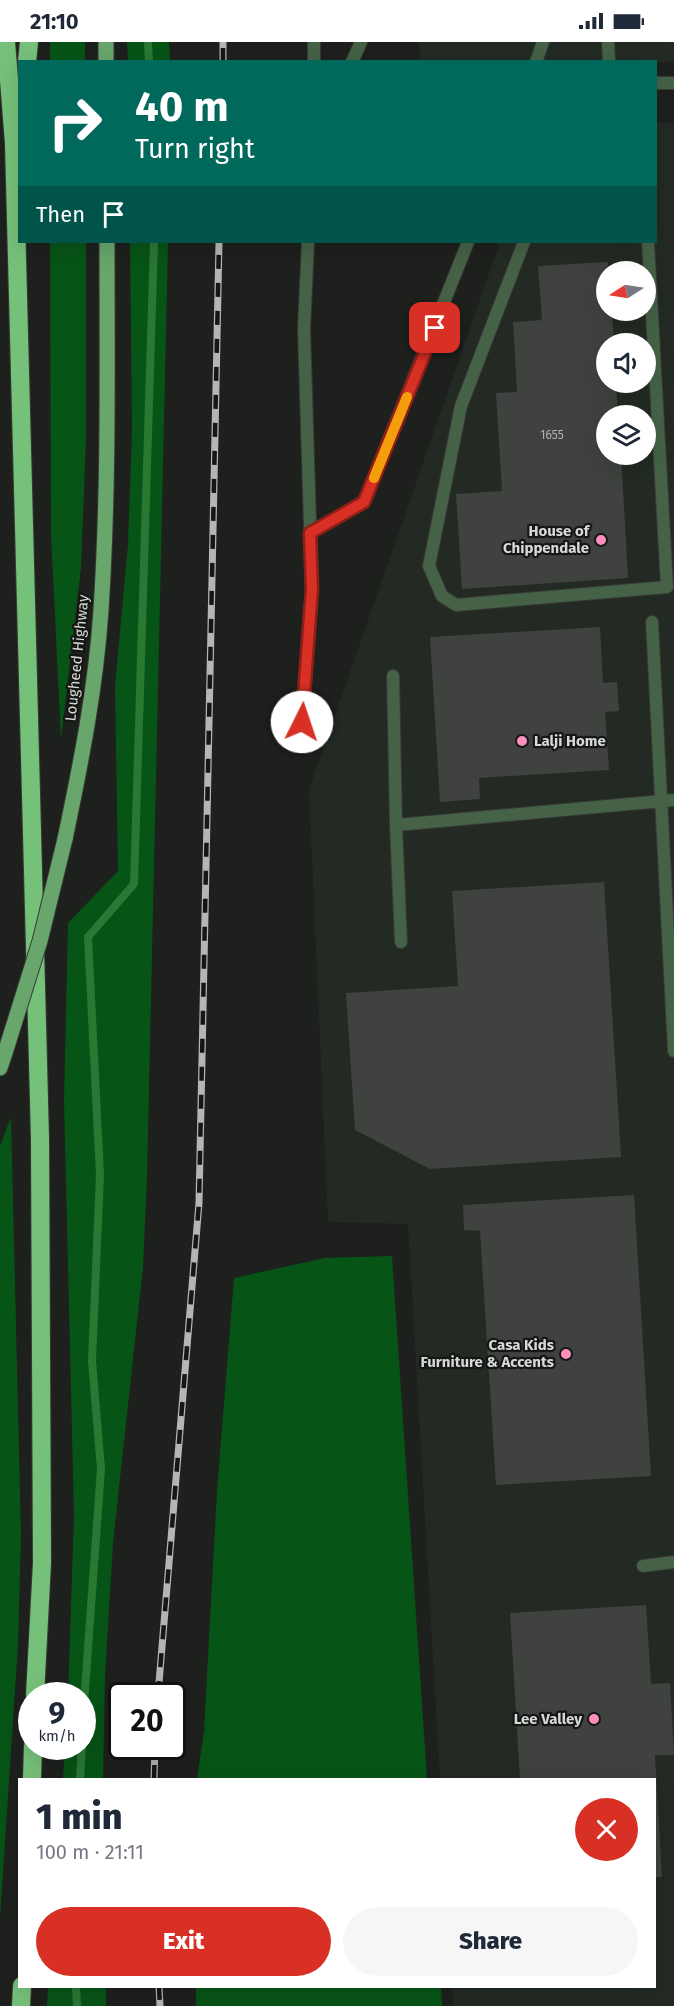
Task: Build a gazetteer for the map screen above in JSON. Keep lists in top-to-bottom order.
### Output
{
  "streets": {
    "main road": ["Lougheed Highway"]
  },
  "places": [
    "House of Chippendale",
    "Lalji Home",
    "Casa Kids Furniture & Accents",
    "Lee Valley"
  ],
  "house_numbers": ["1655"],
  "north": "left",
  "page": {
    "status": "21:10",
    "turn": ["40 m", "Turn right"],
    "then": "Then",
    "speed": "9 km/h",
    "limit": "20",
    "heading": ["1 min", "100 m · 21:11"],
    "buttons": ["Exit", "Share"]
  }
}
